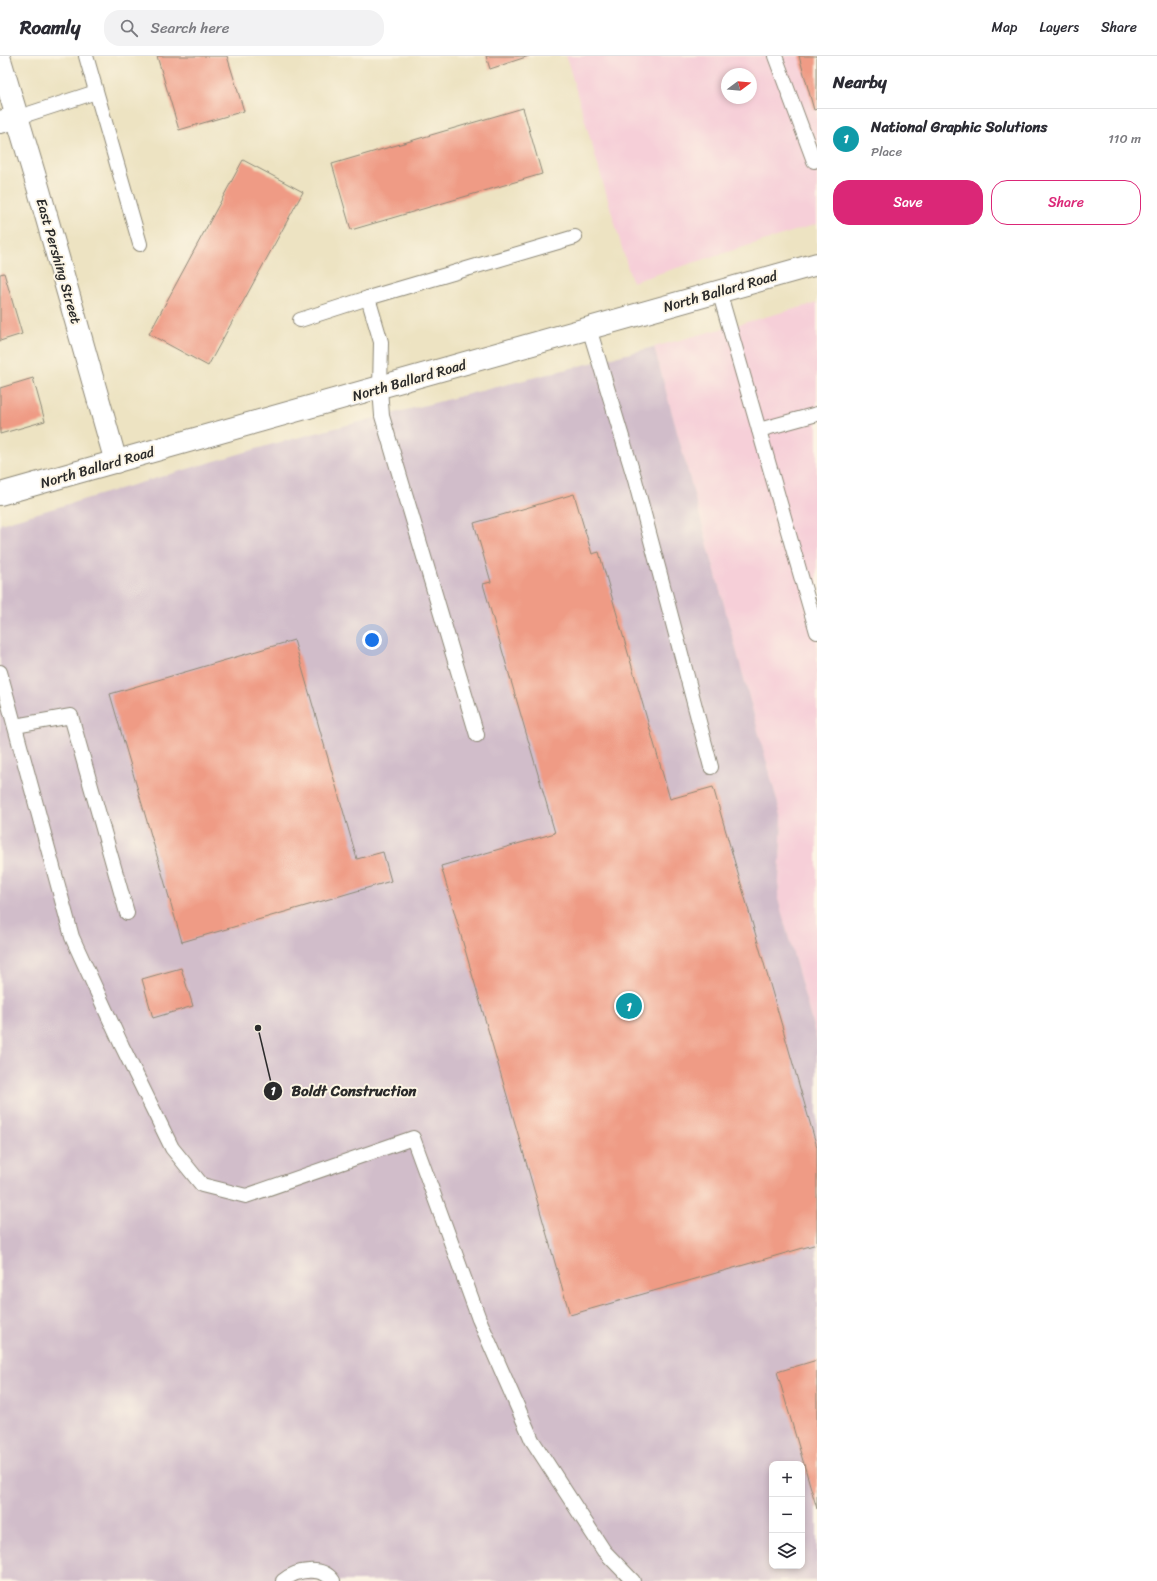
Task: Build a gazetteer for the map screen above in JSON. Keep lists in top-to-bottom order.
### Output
{
  "streets": {
    "main road": ["East Pershing Street", "North Ballard Road"]
  },
  "crossings": [
    ["East Pershing Street", "North Ballard Road"]
  ],
  "places": ["Boldt Construction"],
  "north": "right",
  "page": {
    "header": "Roamly",
    "search": "Search here",
    "nav": ["Map", "Layers", "Share"],
    "heading": "Nearby",
    "list": [
      {
        "mark": "1",
        "name": "National Graphic Solutions",
        "note": "Place",
        "value": "110 m"
      }
    ],
    "buttons": ["Save", "Share"],
    "pins": "1",
    "map_buttons": ["+", "−"]
  }
}
